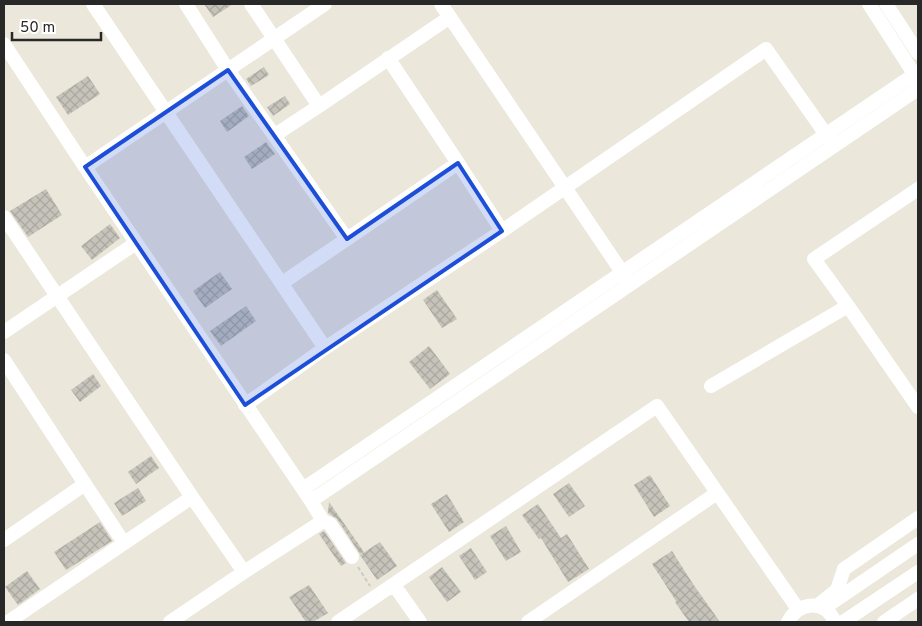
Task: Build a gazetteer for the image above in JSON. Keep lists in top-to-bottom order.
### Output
{
  "scale_bar": "50 m"
}
